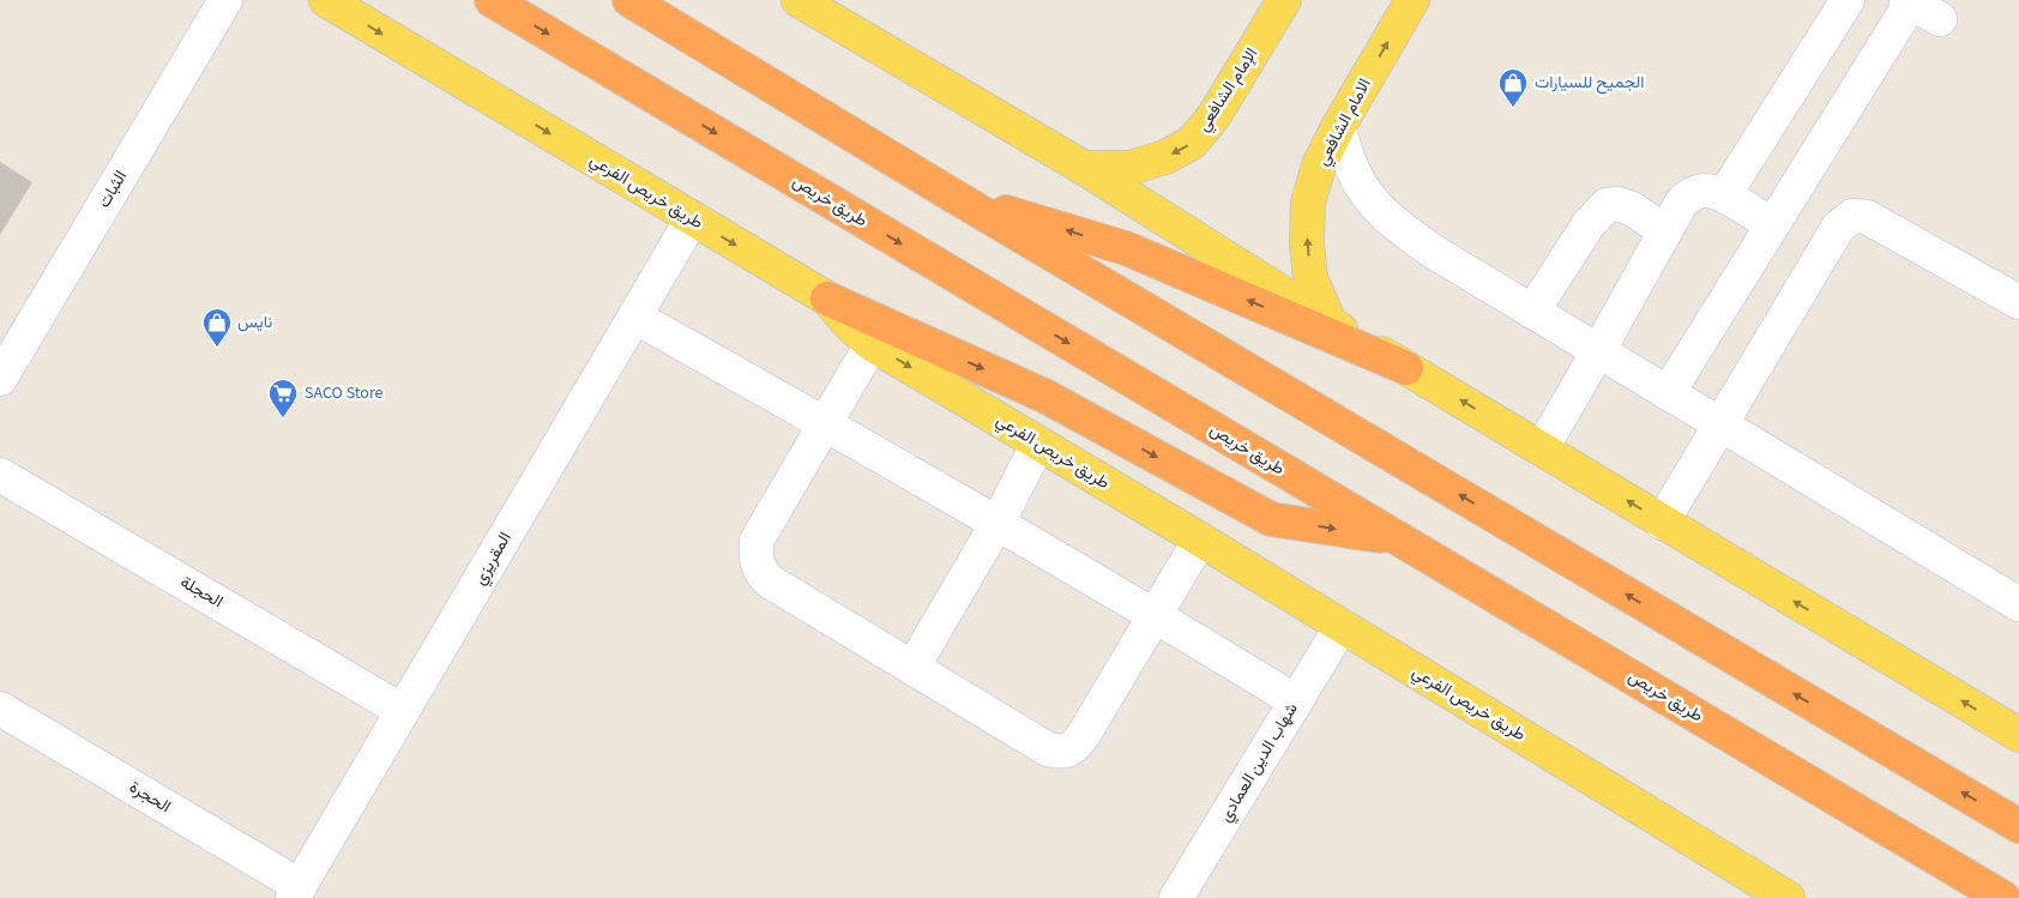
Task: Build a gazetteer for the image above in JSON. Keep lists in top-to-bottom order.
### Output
{
  "streets": {
    "highway": ["طريق خريص"],
    "main road": ["الإمام الشافعي", "الامام الشافعي", "طريق خريص الفرعي"],
    "street": [
      "الثبات",
      "المقريزي",
      "الحجلة",
      "شهاب الدين العمادي",
      "الحجرة"
    ]
  },
  "crossings": [
    ["طريق خريص الفرعي", "المقريزي"],
    ["طريق خريص الفرعي", "شهاب الدين العمادي"],
    ["المقريزي", "الحجلة"],
    ["المقريزي", "الحجرة"]
  ],
  "one_way": ["الإمام الشافعي", "الامام الشافعي"],
  "places": {
    "shop": ["الجميح للسيارات", "نايس"],
    "supermarket": ["SACO Store"]
  }
}
